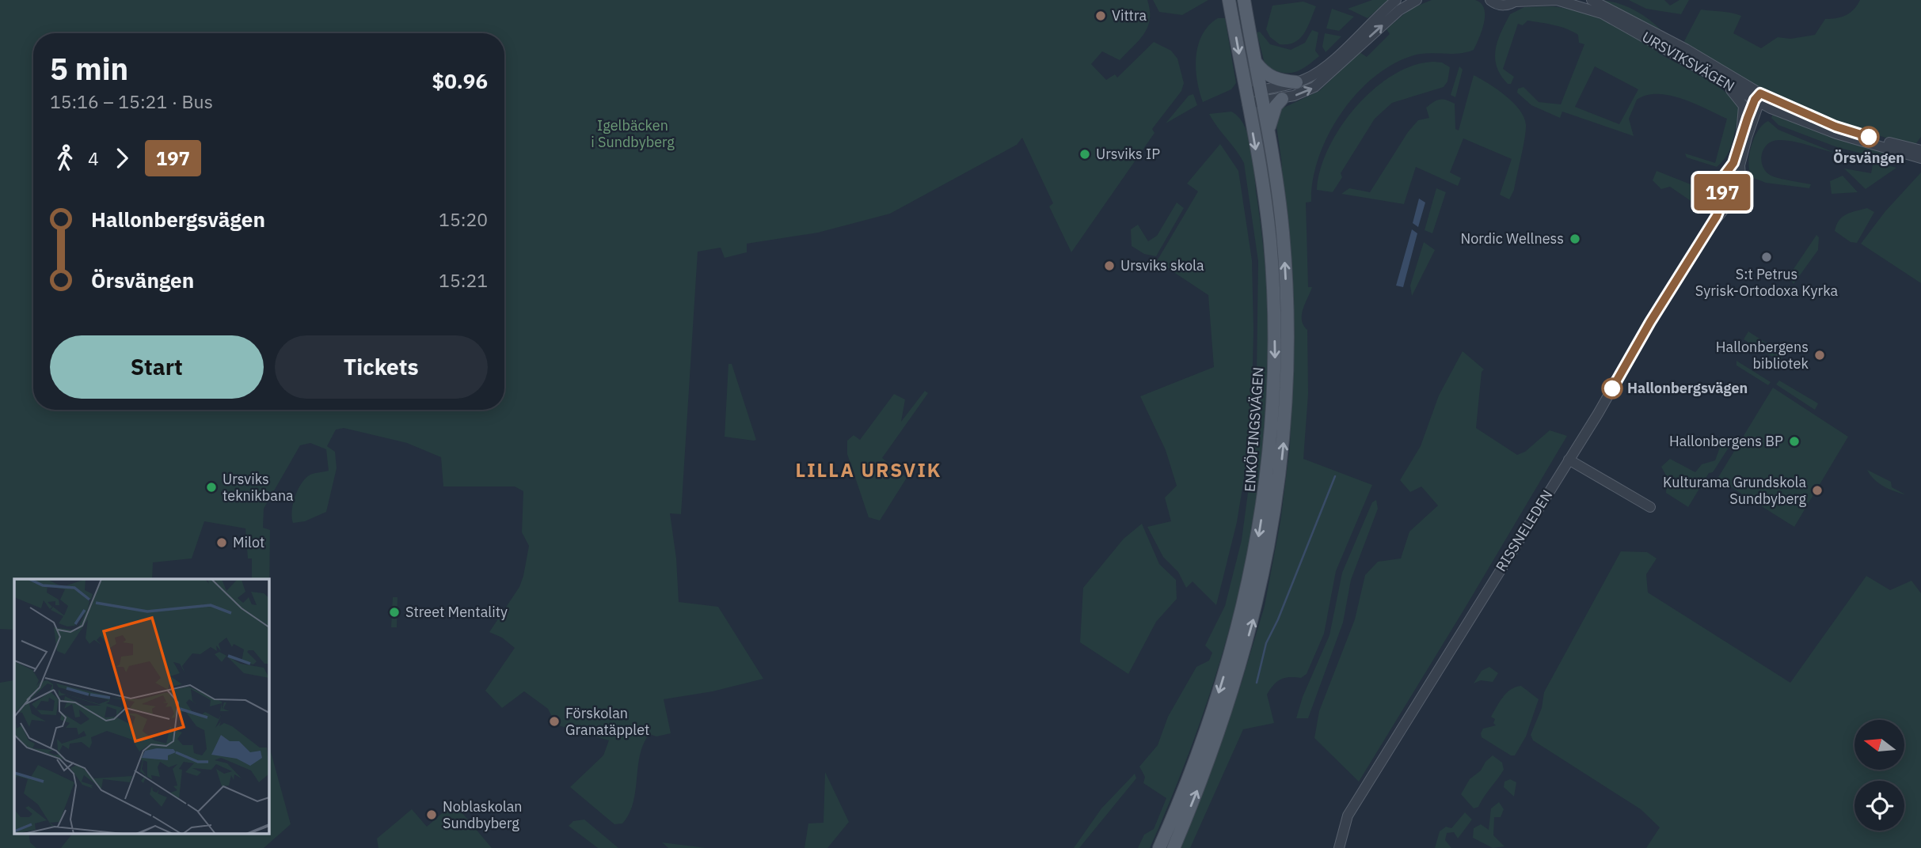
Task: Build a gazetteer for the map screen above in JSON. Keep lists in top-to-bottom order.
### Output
{
  "streets": {
    "main road": ["ENKÖPINGSVÄGEN"],
    "street": ["URSVIKSVÄGEN", "RISSNELEDEN"]
  },
  "districts": ["LILLA URSVIK"],
  "parks": ["Igelbäcken i Sundbyberg"],
  "places": [
    "Vittra",
    "Örsvängen",
    "Ursviks IP",
    "Nordic Wellness",
    "S:t Petrus Syrisk-Ortodoxa Kyrka",
    "Ursviks skola",
    "Hallonbergens bibliotek",
    "Hallonbergsvägen",
    "Hallonbergens BP",
    "Ursviks teknikbana",
    "Kulturama Grundskola Sundbyberg",
    "Milot",
    "Street Mentality",
    "Förskolan Granatäpplet",
    "Noblaskolan Sundbyberg"
  ],
  "lines": ["bus line 197"],
  "north": "left",
  "page": {
    "on_map": "197",
    "heading": ["5 min", "15:16 – 15:21 · Bus", "$0.96"],
    "legs": ["4", "197"],
    "list": [
      {
        "name": "Hallonbergsvägen",
        "value": "15:20"
      },
      {
        "name": "Örsvängen",
        "value": "15:21"
      }
    ],
    "buttons": ["Start", "Tickets"]
  }
}
